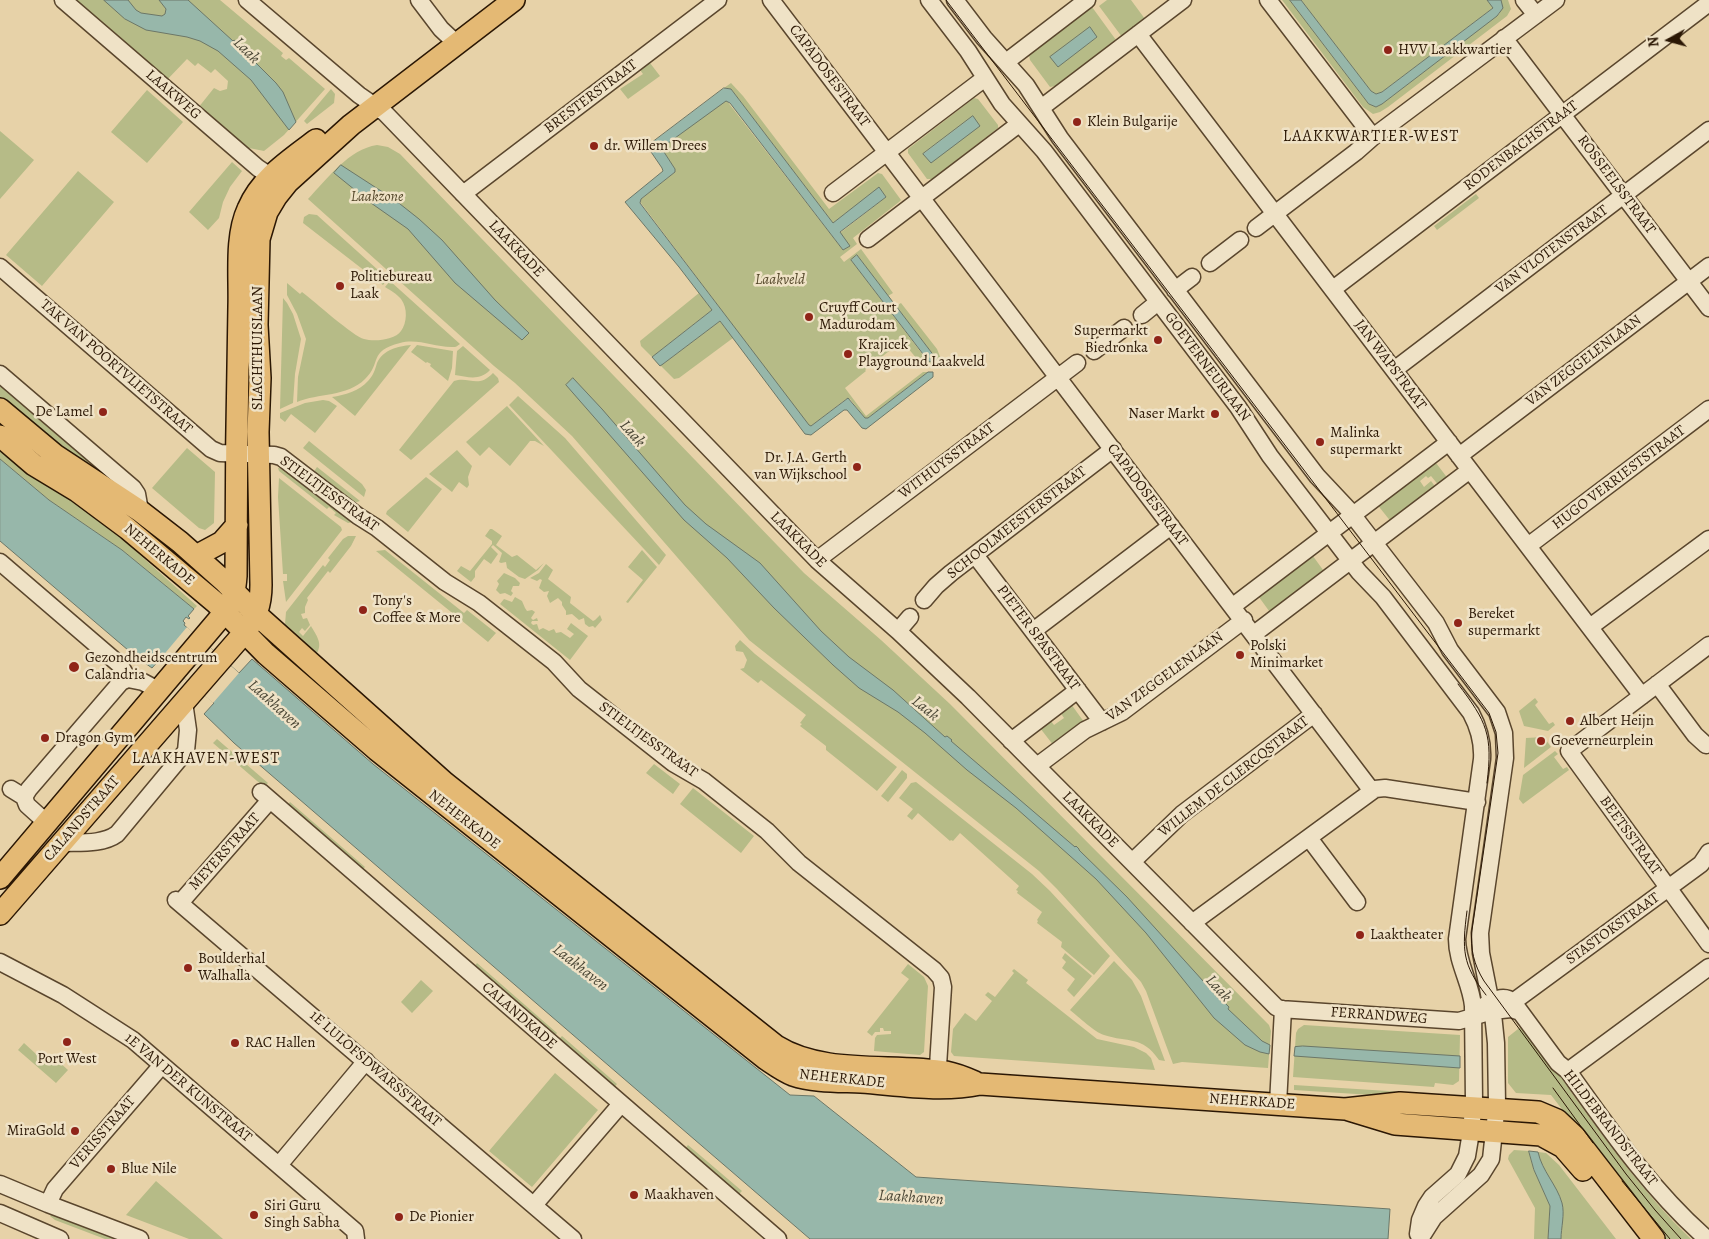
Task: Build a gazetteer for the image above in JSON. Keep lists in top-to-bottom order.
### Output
{
  "streets": {
    "main road": ["SLACHTHUISLAAN", "NEHERKADE", "CALANDSTRAAT"],
    "street": [
      "CAPADOSESTRAAT",
      "LAAKWEG",
      "BRESTERSTRAAT",
      "RODENBACHSTRAAT",
      "ROSSEELSSTRAAT",
      "LAAKKADE",
      "VAN VLOTENSTRAAT",
      "VAN ZEGGELENLAAN",
      "JAN WAPSTRAAT",
      "TAK VAN POORTVLIETSTRAAT",
      "GOEVERNEURLAAN",
      "WITHUYSSTRAAT",
      "HUGO VERRIESTSTRAAT",
      "STIELTJESSTRAAT",
      "SCHOOLMEESTERSTRAAT",
      "PIETER SPASTRAAT",
      "WILLEM DE CLERCQSTRAAT",
      "BEETSSTRAAT",
      "MEYERSTRAAT",
      "STASTOKSTRAAT",
      "CALANDKADE",
      "FERRANDWEG",
      "1E LULOFSDWARSSTRAAT",
      "1E VAN DER KUNSTRAAT",
      "HILDEBRANDSTRAAT",
      "VERISSTRAAT"
    ]
  },
  "crossings": [
    ["CAPADOSESTRAAT", "VAN ZEGGELENLAAN"],
    ["CAPADOSESTRAAT", "WITHUYSSTRAAT"],
    ["CAPADOSESTRAAT", "SCHOOLMEESTERSTRAAT"],
    ["CAPADOSESTRAAT", "WILLEM DE CLERCQSTRAAT"],
    ["LAAKWEG", "SLACHTHUISLAAN"],
    ["BRESTERSTRAAT", "LAAKKADE"],
    ["RODENBACHSTRAAT", "ROSSEELSSTRAAT"],
    ["RODENBACHSTRAAT", "JAN WAPSTRAAT"],
    ["ROSSEELSSTRAAT", "VAN VLOTENSTRAAT"],
    ["ROSSEELSSTRAAT", "VAN ZEGGELENLAAN"],
    ["LAAKKADE", "SLACHTHUISLAAN"],
    ["LAAKKADE", "VAN ZEGGELENLAAN"],
    ["LAAKKADE", "WITHUYSSTRAAT"],
    ["LAAKKADE", "WILLEM DE CLERCQSTRAAT"],
    ["LAAKKADE", "FERRANDWEG"],
    ["VAN VLOTENSTRAAT", "JAN WAPSTRAAT"],
    ["SLACHTHUISLAAN", "TAK VAN POORTVLIETSTRAAT"],
    ["SLACHTHUISLAAN", "STIELTJESSTRAAT"],
    ["SLACHTHUISLAAN", "NEHERKADE"],
    ["SLACHTHUISLAAN", "CALANDSTRAAT"],
    ["VAN ZEGGELENLAAN", "JAN WAPSTRAAT"],
    ["VAN ZEGGELENLAAN", "PIETER SPASTRAAT"],
    ["JAN WAPSTRAAT", "HUGO VERRIESTSTRAAT"],
    ["JAN WAPSTRAAT", "BEETSSTRAAT"],
    ["TAK VAN POORTVLIETSTRAAT", "STIELTJESSTRAAT"],
    ["STIELTJESSTRAAT", "NEHERKADE"],
    ["SCHOOLMEESTERSTRAAT", "PIETER SPASTRAAT"],
    ["NEHERKADE", "CALANDSTRAAT"],
    ["BEETSSTRAAT", "STASTOKSTRAAT"],
    ["MEYERSTRAAT", "CALANDKADE"],
    ["MEYERSTRAAT", "1E LULOFSDWARSSTRAAT"],
    ["STASTOKSTRAAT", "HILDEBRANDSTRAAT"],
    ["1E VAN DER KUNSTRAAT", "VERISSTRAAT"]
  ],
  "districts": ["LAAKKWARTIER-WEST", "LAAKHAVEN-WEST"],
  "water": ["Laak", "Laakhaven"],
  "parks": ["Laakzone", "Laakveld"],
  "places": [
    "HVV Laakkwartier",
    "Klein Bulgarije",
    "dr. Willem Drees",
    "Politiebureau Laak",
    "Cruyff Court Madurodam",
    "Supermarkt Biedronka",
    "Krajicek Playground Laakveld",
    "De Lamel",
    "Naser Markt",
    "Malinka supermarkt",
    "Dr. J.A. Gerth van Wijkschool",
    "Tony's Coffee & More",
    "Bereket supermarkt",
    "Polski Minimarket",
    "Gezondheidscentrum Calandria",
    "Albert Heijn",
    "Dragon Gym",
    "Goeverneurplein",
    "Laaktheater",
    "Boulderhal Walhalla",
    "Port West",
    "RAC Hallen",
    "MiraGold",
    "Blue Nile",
    "Maakhaven",
    "Siri Guru Singh Sabha",
    "De Pionier"
  ],
  "north": "left"
}
